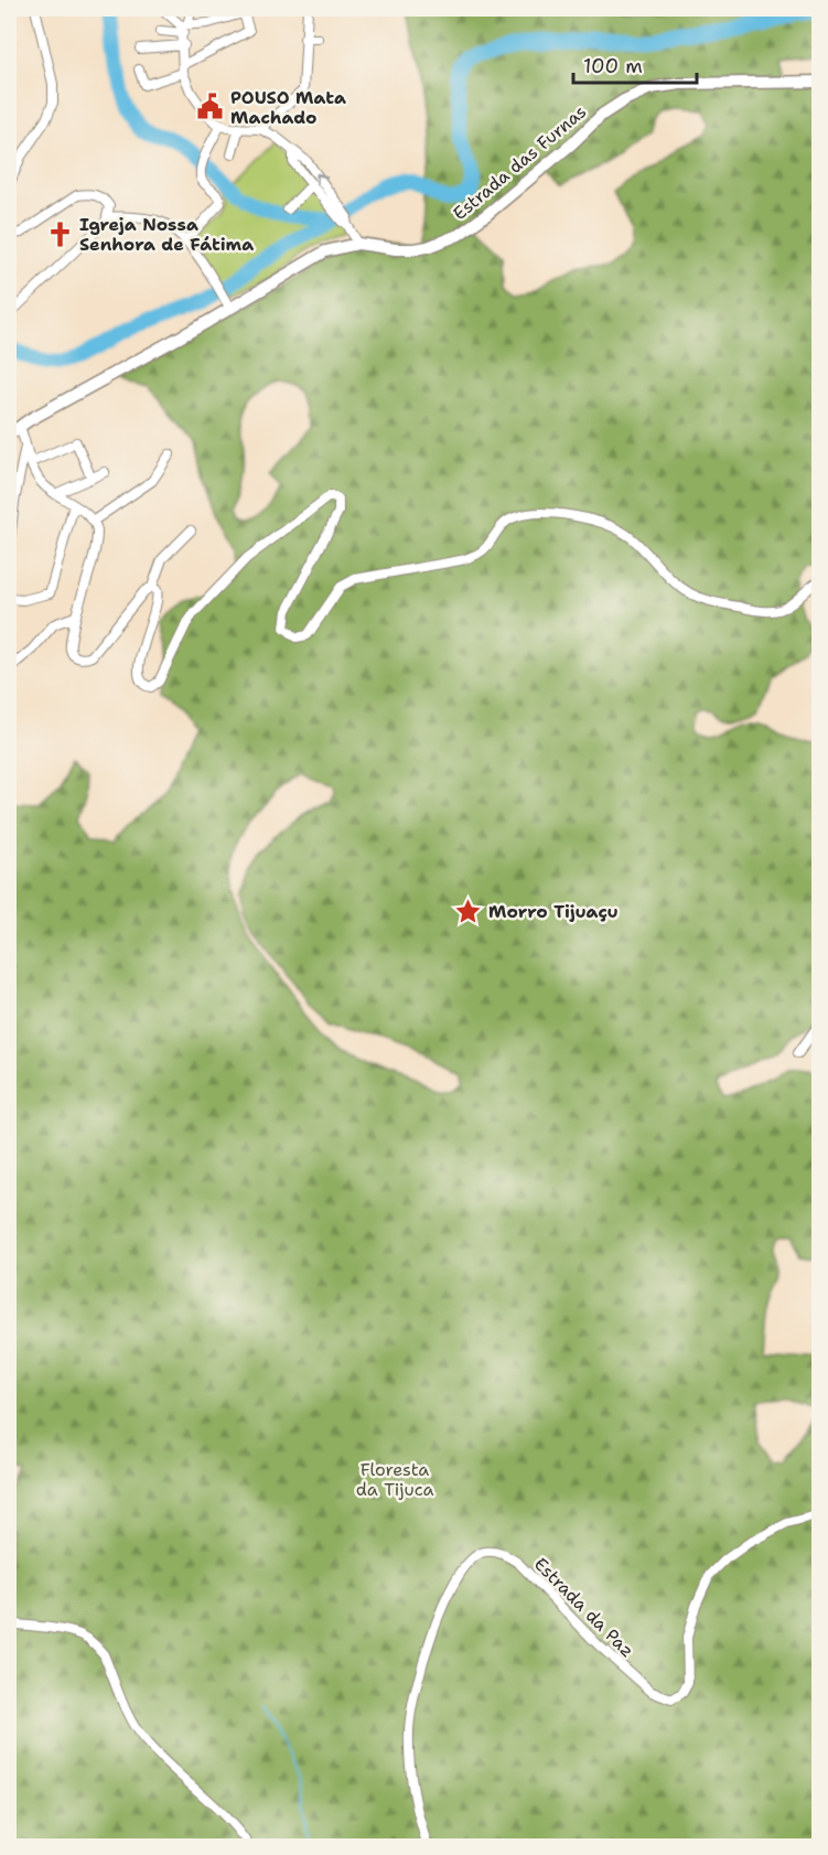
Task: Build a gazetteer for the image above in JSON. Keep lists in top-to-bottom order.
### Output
{
  "streets": {
    "main road": ["Estrada das Furnas"],
    "street": ["Estrada da Paz"]
  },
  "parks": ["Floresta da Tijuca"],
  "places": {
    "public building": ["POUSO Mata Machado"],
    "church": ["Igreja Nossa Senhora de Fátima"],
    "place": ["Morro Tijuaçu"]
  },
  "scale_bar": "100 m"
}
